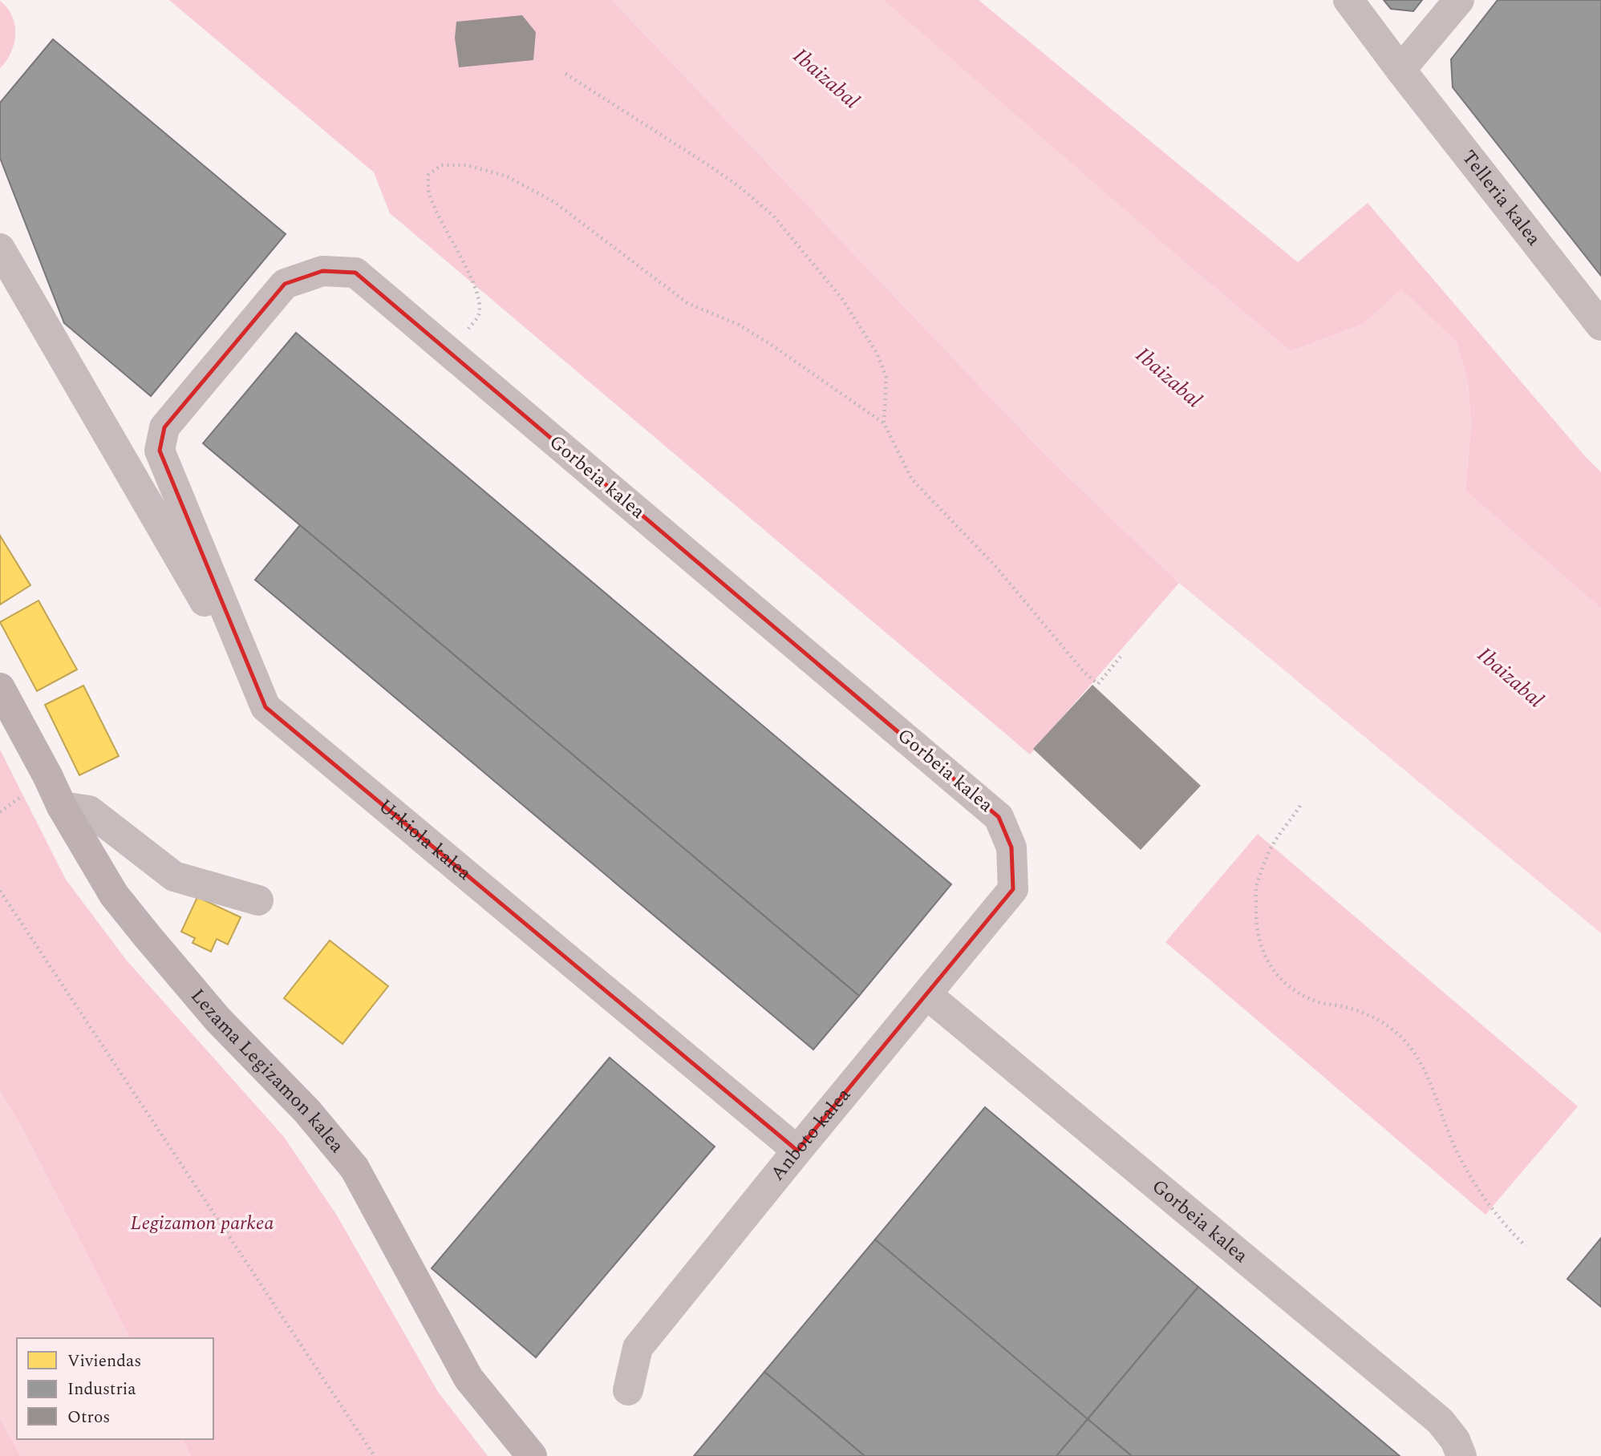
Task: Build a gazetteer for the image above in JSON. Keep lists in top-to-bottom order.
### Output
{
  "streets": {
    "street": [
      "Telleria kalea",
      "Gorbeia kalea",
      "Urkiola kalea",
      "Lezama Legizamon kalea",
      "Anboto kalea"
    ]
  },
  "crossings": [
    ["Gorbeia kalea", "Urkiola kalea"],
    ["Gorbeia kalea", "Anboto kalea"],
    ["Urkiola kalea", "Anboto kalea"]
  ],
  "water": ["Ibaizabal"],
  "parks": ["Legizamon parkea"],
  "legend": ["Viviendas", "Industria", "Otros"]
}
